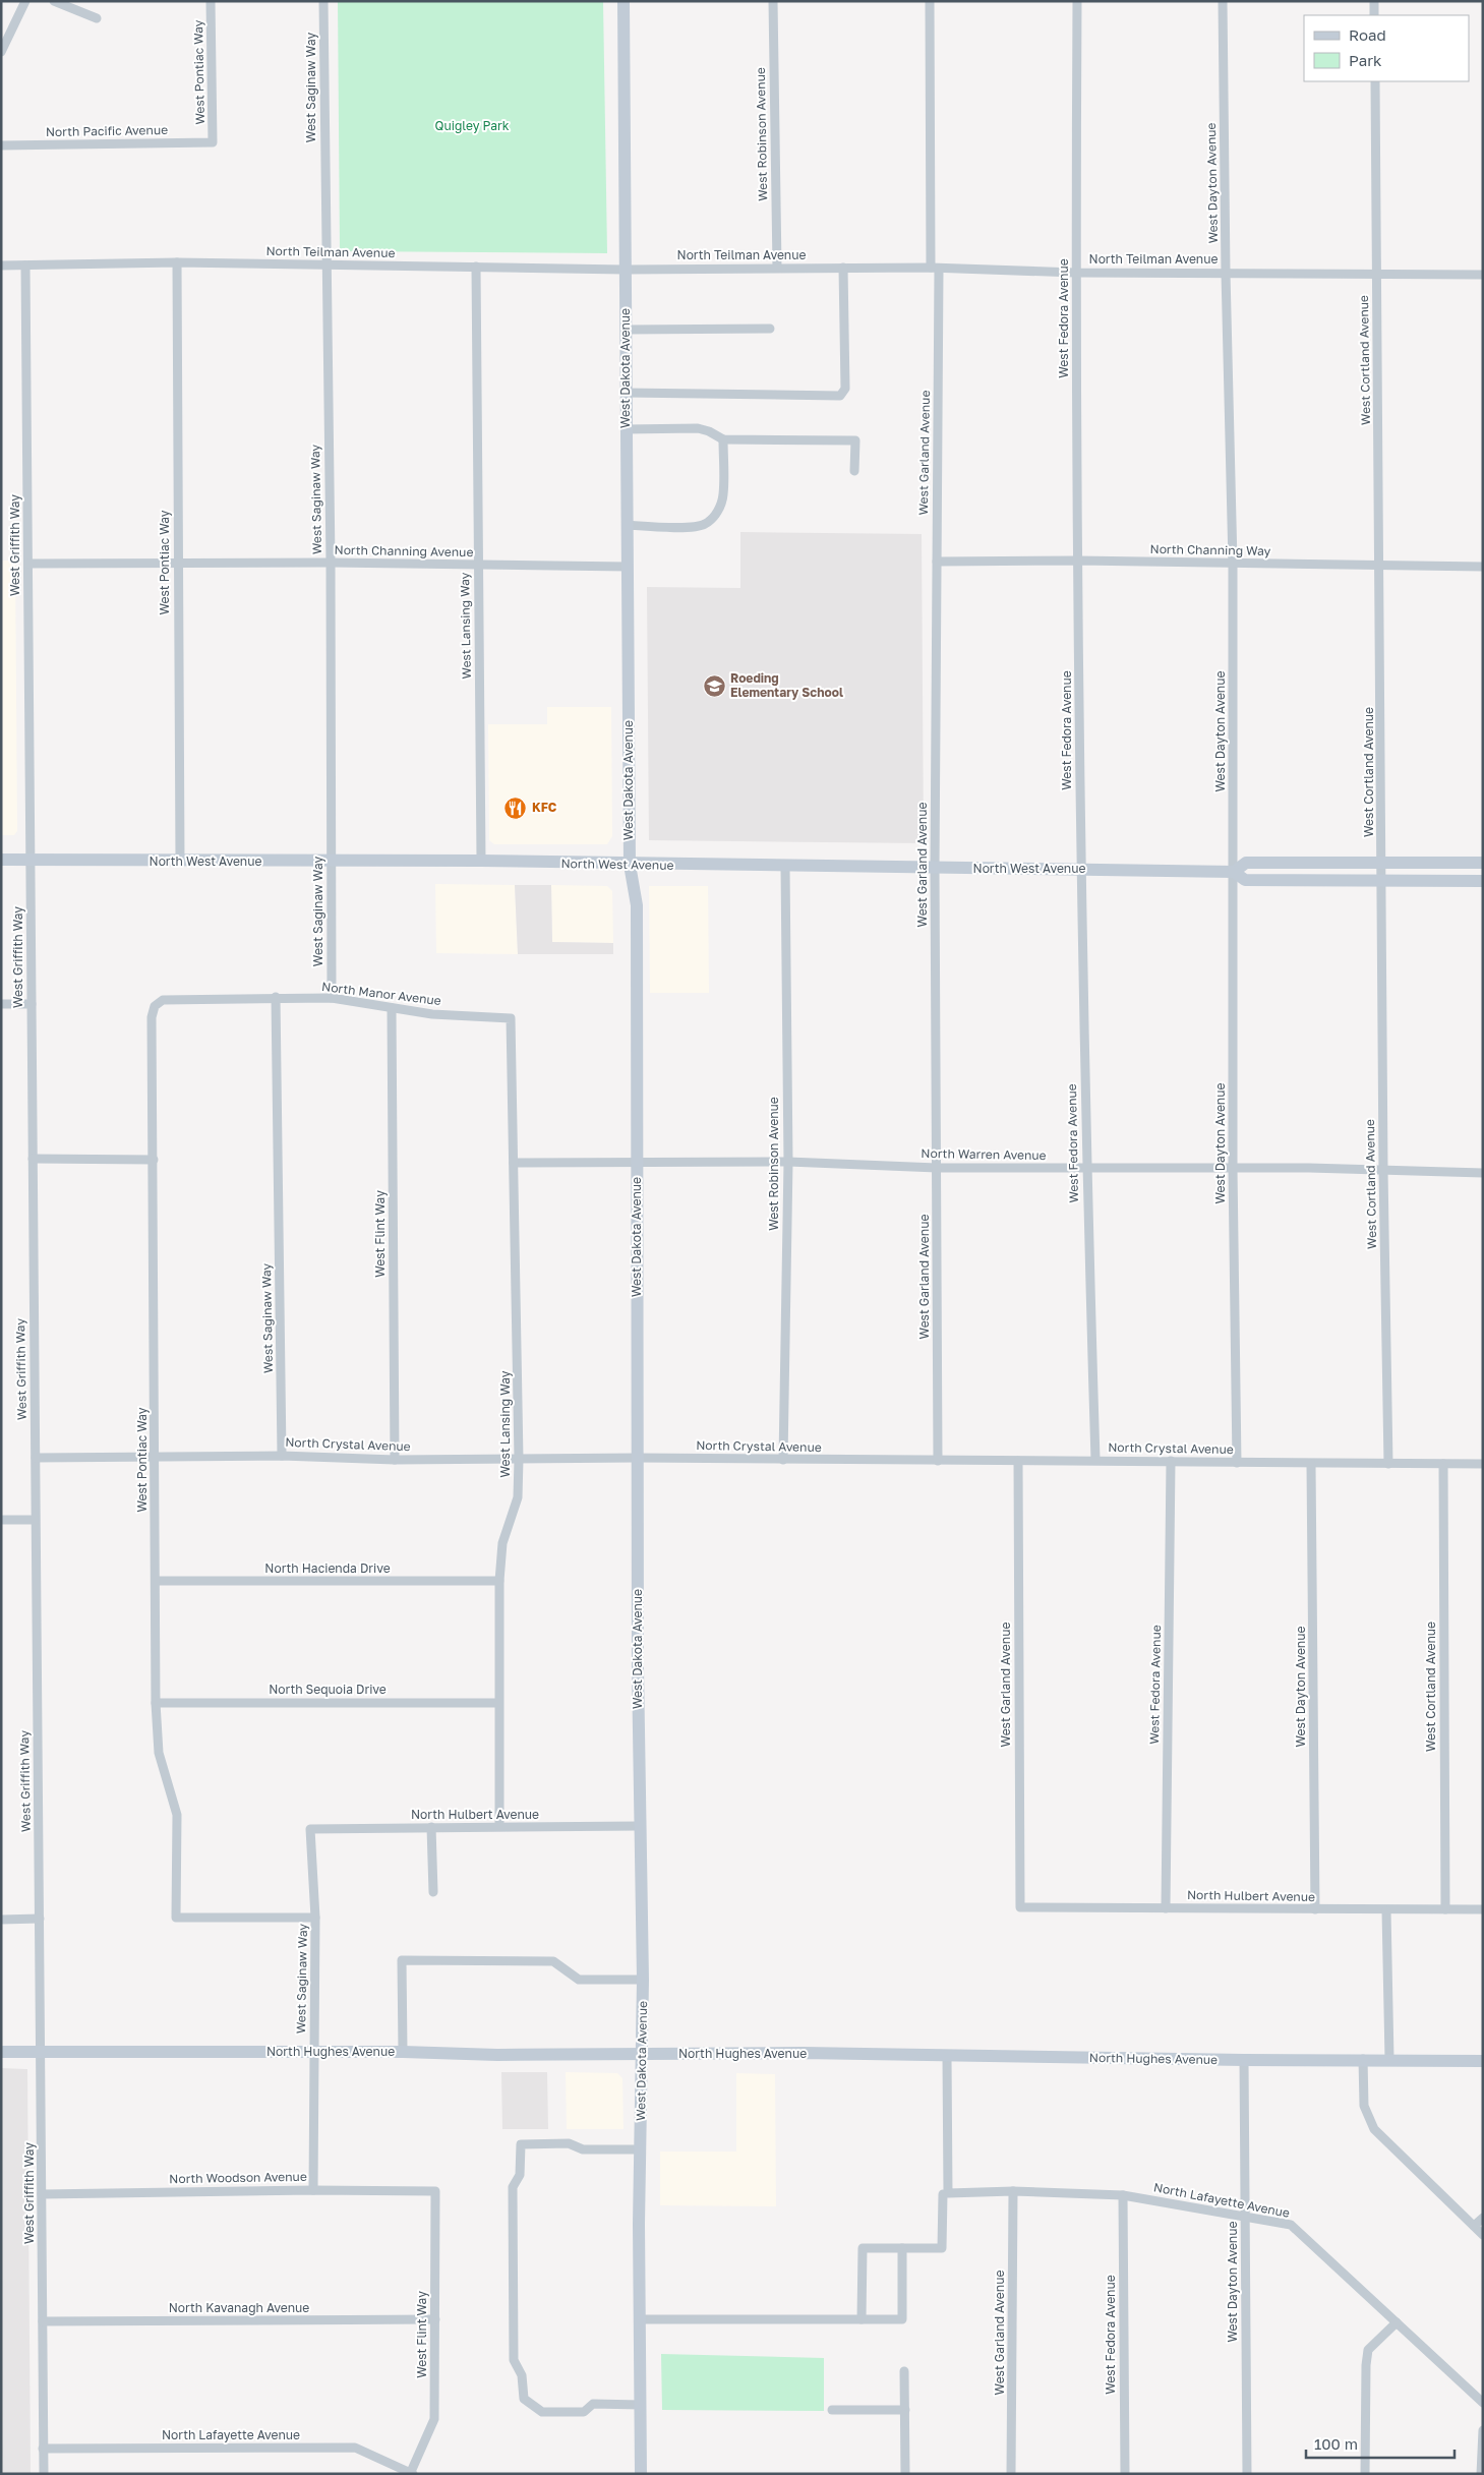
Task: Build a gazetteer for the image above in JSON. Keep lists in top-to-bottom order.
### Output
{
  "streets": {
    "street": [
      "West Pontiac Way",
      "West Saginaw Way",
      "North Pacific Avenue",
      "West Robinson Avenue",
      "West Dayton Avenue",
      "North Teilman Avenue",
      "West Fedora Avenue",
      "West Cortland Avenue",
      "West Dakota Avenue",
      "West Garland Avenue",
      "West Griffith Way",
      "North Channing Way",
      "North Channing Avenue",
      "West Lansing Way",
      "North West Avenue",
      "North Manor Avenue",
      "North Warren Avenue",
      "West Flint Way",
      "North Crystal Avenue",
      "North Hacienda Drive",
      "North Sequoia Drive",
      "North Hulbert Avenue",
      "North Hughes Avenue",
      "North Woodson Avenue",
      "North Lafayette Avenue",
      "North Kavanagh Avenue"
    ]
  },
  "crossings": [
    ["West Pontiac Way", "West Saginaw Way"],
    ["West Pontiac Way", "North Pacific Avenue"],
    ["West Pontiac Way", "North Teilman Avenue"],
    ["West Pontiac Way", "North Channing Avenue"],
    ["West Pontiac Way", "North West Avenue"],
    ["West Pontiac Way", "North Manor Avenue"],
    ["West Pontiac Way", "North Crystal Avenue"],
    ["West Pontiac Way", "North Hacienda Drive"],
    ["West Pontiac Way", "North Sequoia Drive"],
    ["West Saginaw Way", "North Teilman Avenue"],
    ["West Saginaw Way", "North Channing Avenue"],
    ["West Saginaw Way", "North West Avenue"],
    ["West Saginaw Way", "North Manor Avenue"],
    ["West Saginaw Way", "North Crystal Avenue"],
    ["West Saginaw Way", "North Hulbert Avenue"],
    ["West Saginaw Way", "North Hughes Avenue"],
    ["West Saginaw Way", "North Woodson Avenue"],
    ["West Robinson Avenue", "North Teilman Avenue"],
    ["West Robinson Avenue", "North West Avenue"],
    ["West Robinson Avenue", "North Warren Avenue"],
    ["West Robinson Avenue", "North Crystal Avenue"],
    ["West Dayton Avenue", "North Teilman Avenue"],
    ["West Dayton Avenue", "North Channing Way"],
    ["West Dayton Avenue", "North West Avenue"],
    ["West Dayton Avenue", "North Warren Avenue"],
    ["West Dayton Avenue", "North Crystal Avenue"],
    ["West Dayton Avenue", "North Hulbert Avenue"],
    ["West Dayton Avenue", "North Hughes Avenue"],
    ["West Dayton Avenue", "North Lafayette Avenue"],
    ["North Teilman Avenue", "West Fedora Avenue"],
    ["North Teilman Avenue", "West Cortland Avenue"],
    ["North Teilman Avenue", "West Dakota Avenue"],
    ["North Teilman Avenue", "West Garland Avenue"],
    ["North Teilman Avenue", "West Griffith Way"],
    ["North Teilman Avenue", "West Lansing Way"],
    ["West Fedora Avenue", "North Channing Way"],
    ["West Fedora Avenue", "North West Avenue"],
    ["West Fedora Avenue", "North Warren Avenue"],
    ["West Fedora Avenue", "North Crystal Avenue"],
    ["West Fedora Avenue", "North Hulbert Avenue"],
    ["West Fedora Avenue", "North Lafayette Avenue"],
    ["West Cortland Avenue", "North Channing Way"],
    ["West Cortland Avenue", "North West Avenue"],
    ["West Cortland Avenue", "North Warren Avenue"],
    ["West Cortland Avenue", "North Crystal Avenue"],
    ["West Cortland Avenue", "North Hulbert Avenue"],
    ["West Dakota Avenue", "North Channing Avenue"],
    ["West Dakota Avenue", "North West Avenue"],
    ["West Dakota Avenue", "North Warren Avenue"],
    ["West Dakota Avenue", "North Crystal Avenue"],
    ["West Dakota Avenue", "North Hulbert Avenue"],
    ["West Dakota Avenue", "North Hughes Avenue"],
    ["West Garland Avenue", "North Channing Way"],
    ["West Garland Avenue", "North West Avenue"],
    ["West Garland Avenue", "North Warren Avenue"],
    ["West Garland Avenue", "North Crystal Avenue"],
    ["West Garland Avenue", "North Hulbert Avenue"],
    ["West Garland Avenue", "North Lafayette Avenue"],
    ["West Griffith Way", "North Channing Avenue"],
    ["West Griffith Way", "North West Avenue"],
    ["West Griffith Way", "North Crystal Avenue"],
    ["West Griffith Way", "North Hughes Avenue"],
    ["West Griffith Way", "North Woodson Avenue"],
    ["West Griffith Way", "North Lafayette Avenue"],
    ["West Griffith Way", "North Kavanagh Avenue"],
    ["North Channing Avenue", "West Lansing Way"],
    ["West Lansing Way", "North West Avenue"],
    ["West Lansing Way", "North Manor Avenue"],
    ["West Lansing Way", "North Warren Avenue"],
    ["West Lansing Way", "North Crystal Avenue"],
    ["West Lansing Way", "North Hacienda Drive"],
    ["West Lansing Way", "North Sequoia Drive"],
    ["West Lansing Way", "North Hulbert Avenue"],
    ["North Manor Avenue", "West Flint Way"],
    ["West Flint Way", "North Crystal Avenue"],
    ["West Flint Way", "North Woodson Avenue"],
    ["West Flint Way", "North Lafayette Avenue"],
    ["West Flint Way", "North Kavanagh Avenue"]
  ],
  "parks": ["Quigley Park"],
  "places": {
    "school or university": ["Roeding Elementary School"],
    "restaurant": ["KFC"]
  },
  "legend": ["Road", "Park"],
  "scale_bar": "100 m"
}
